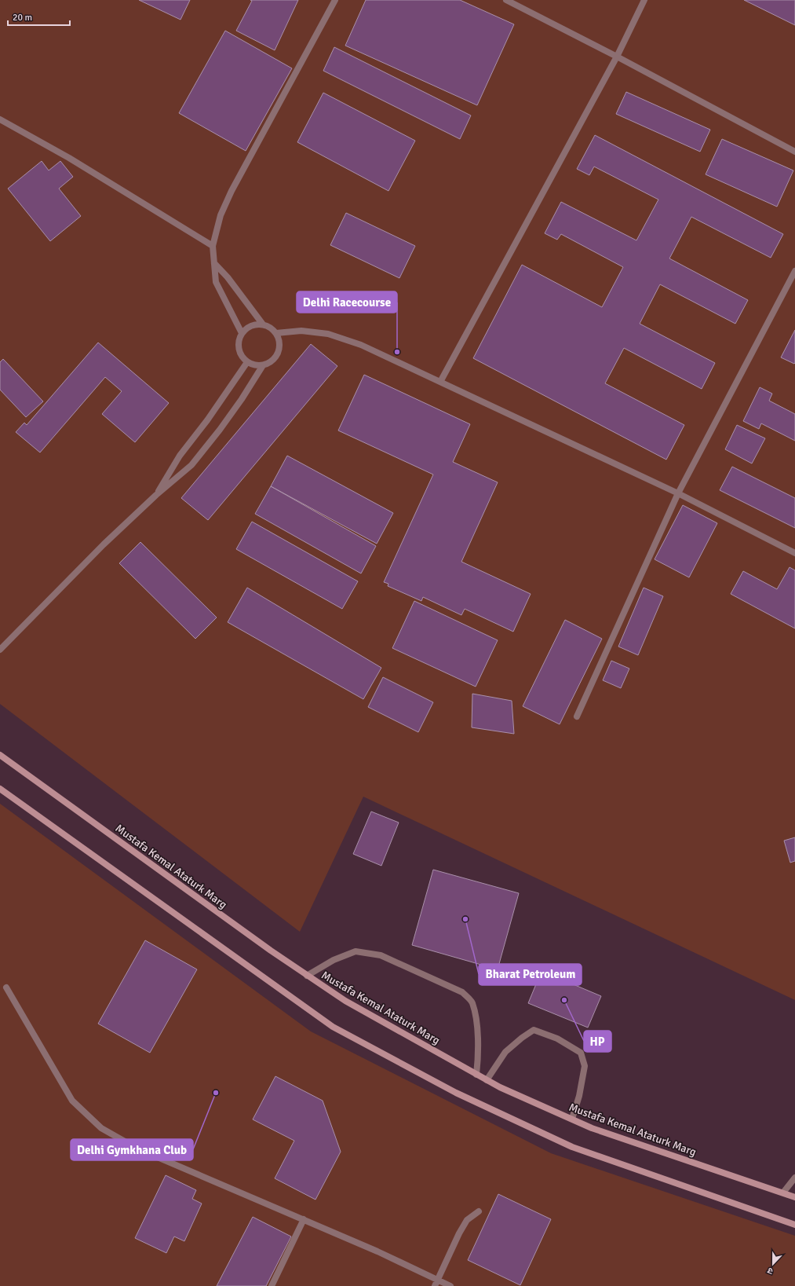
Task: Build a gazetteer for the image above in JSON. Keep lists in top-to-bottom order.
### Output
{
  "streets": {
    "main road": ["Mustafa Kemal Ataturk Marg"]
  },
  "places": [
    "Delhi Racecourse",
    "Bharat Petroleum",
    "HP",
    "Delhi Gymkhana Club"
  ],
  "scale_bar": "20 m",
  "north": "bottom"
}
